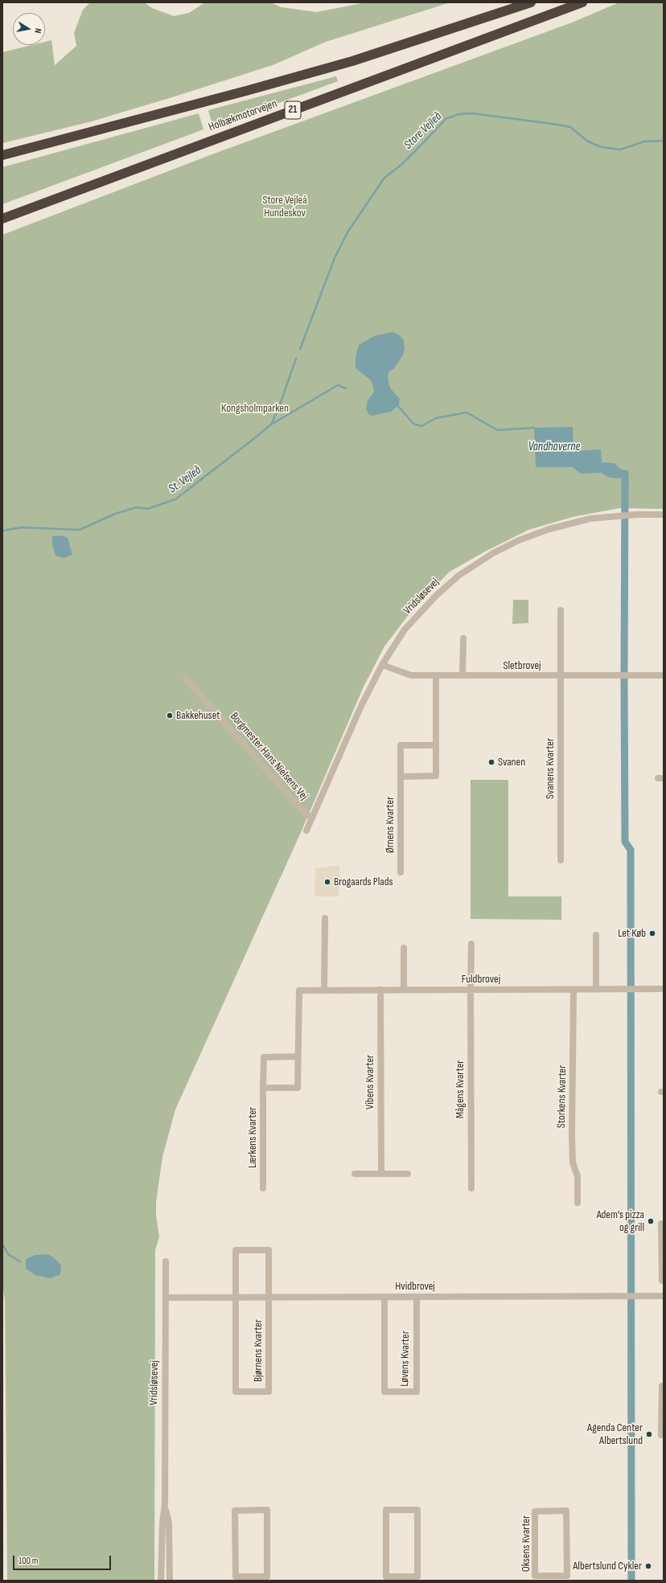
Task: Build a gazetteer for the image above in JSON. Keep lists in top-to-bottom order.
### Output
{
  "streets": {
    "highway": ["21", "Holbækmotorvejen"],
    "street": [
      "Vridsløsevej",
      "Sletbrovej",
      "Borgmester Hans Nielsens Vej",
      "Svanens Kvarter",
      "Ørnens Kvarter",
      "Fuldbrovej",
      "Vibens Kvarter",
      "Mågens Kvarter",
      "Storkens Kvarter",
      "Lærkens Kvarter",
      "Hvidbrovej",
      "Bjørnens Kvarter",
      "Løvens Kvarter",
      "Oksens Kvarter"
    ]
  },
  "crossings": [
    ["Vridsløsevej", "Sletbrovej"],
    ["Vridsløsevej", "Borgmester Hans Nielsens Vej"],
    ["Vridsløsevej", "Hvidbrovej"],
    ["Sletbrovej", "Svanens Kvarter"],
    ["Fuldbrovej", "Vibens Kvarter"],
    ["Fuldbrovej", "Mågens Kvarter"],
    ["Fuldbrovej", "Storkens Kvarter"],
    ["Fuldbrovej", "Lærkens Kvarter"],
    ["Hvidbrovej", "Bjørnens Kvarter"],
    ["Hvidbrovej", "Løvens Kvarter"]
  ],
  "water": ["Store Vejleå", "Vandhaverne", "St. Vejleå"],
  "parks": ["Store Vejleå Hundeskov", "Kongsholmparken"],
  "places": [
    "Bakkehuset",
    "Svanen",
    "Brogaards Plads",
    "Let Køb",
    "Adem’s pizza og grill",
    "Agenda Center Albertslund",
    "Albertslund Cykler"
  ],
  "scale_bar": "100 m",
  "north": "right"
}
